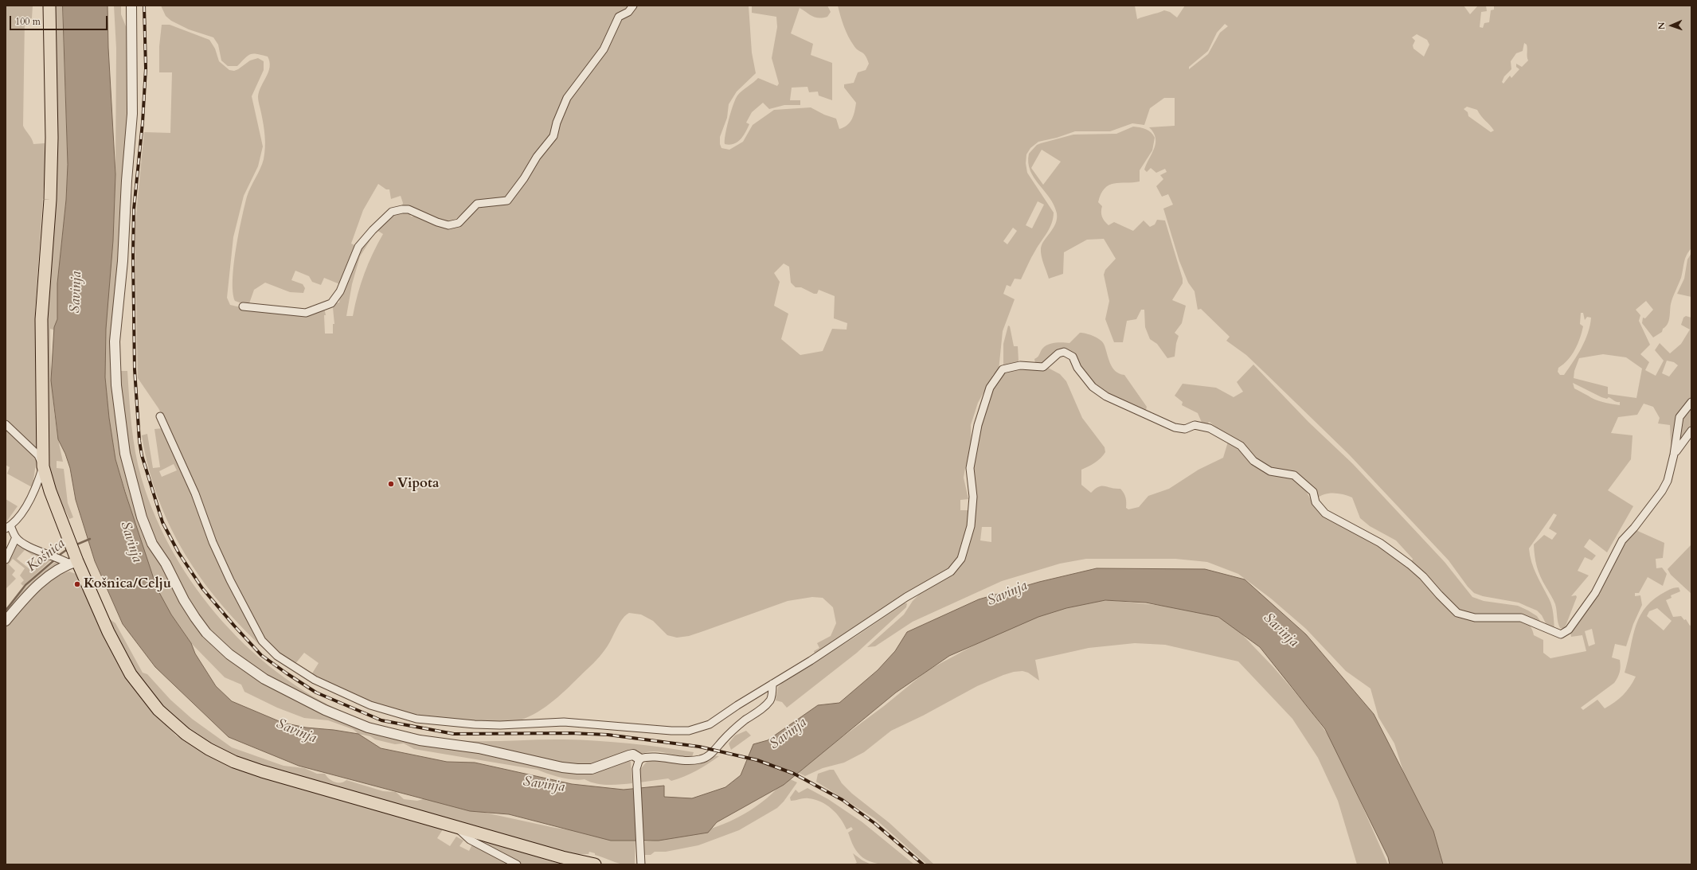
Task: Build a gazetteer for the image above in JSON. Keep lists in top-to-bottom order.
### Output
{
  "water": ["Savinja", "Košnica"],
  "places": ["Vipota", "Košnica/Celju"],
  "scale_bar": "100 m",
  "north": "left"
}
